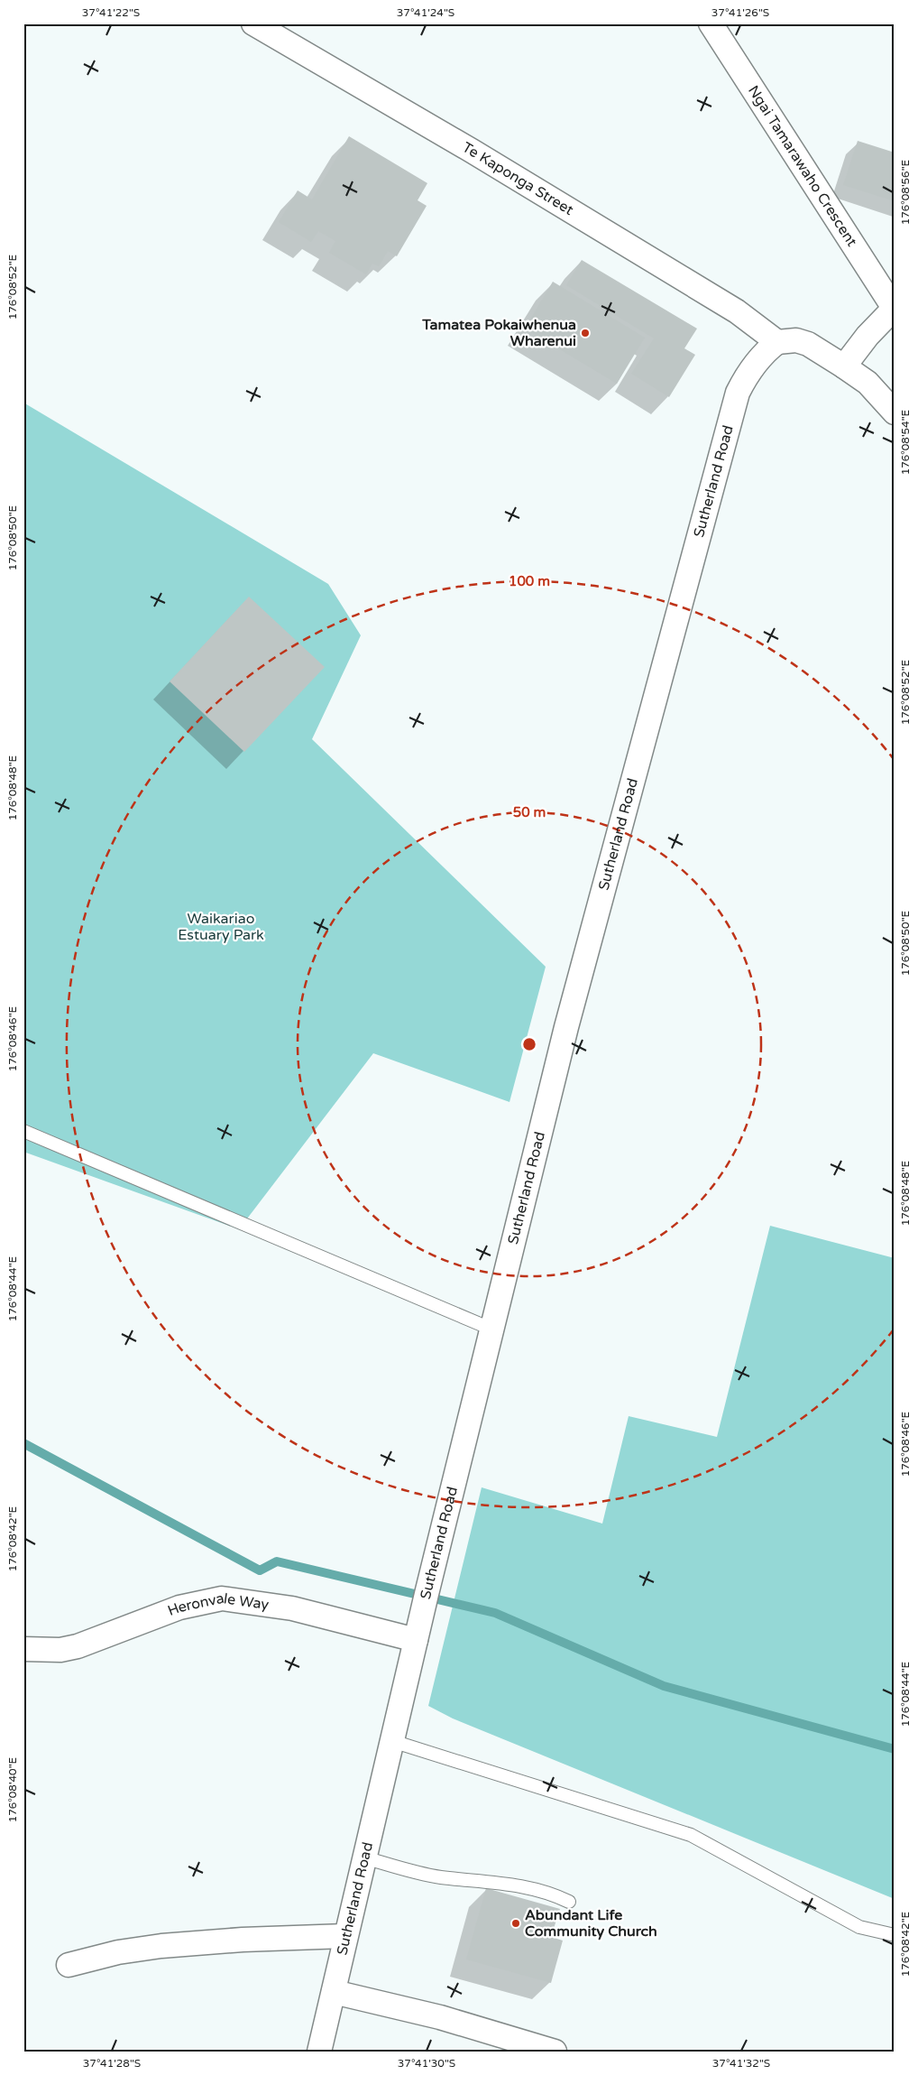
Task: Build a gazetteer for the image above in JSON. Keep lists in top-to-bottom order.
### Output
{
  "streets": {
    "street": [
      "Ngai Tamarawaho Crescent",
      "Te Kaponga Street",
      "Sutherland Road",
      "Heronvale Way"
    ]
  },
  "crossings": [
    ["Te Kaponga Street", "Sutherland Road"],
    ["Sutherland Road", "Heronvale Way"]
  ],
  "parks": ["Waikariao Estuary Park"],
  "places": ["Tamatea Pokaiwhenua Wharenui", "Abundant Life Community Church"],
  "coordinates": [
    "37°41'22\"S",
    "37°41'24\"S",
    "37°41'26\"S",
    "176°08'56\"E",
    "176°08'52\"E",
    "176°08'54\"E",
    "176°08'50\"E",
    "176°08'48\"E",
    "176°08'46\"E",
    "176°08'44\"E",
    "176°08'42\"E",
    "176°08'40\"E",
    "37°41'28\"S",
    "37°41'30\"S",
    "37°41'32\"S"
  ],
  "rings": ["100 m", "50 m"]
}
